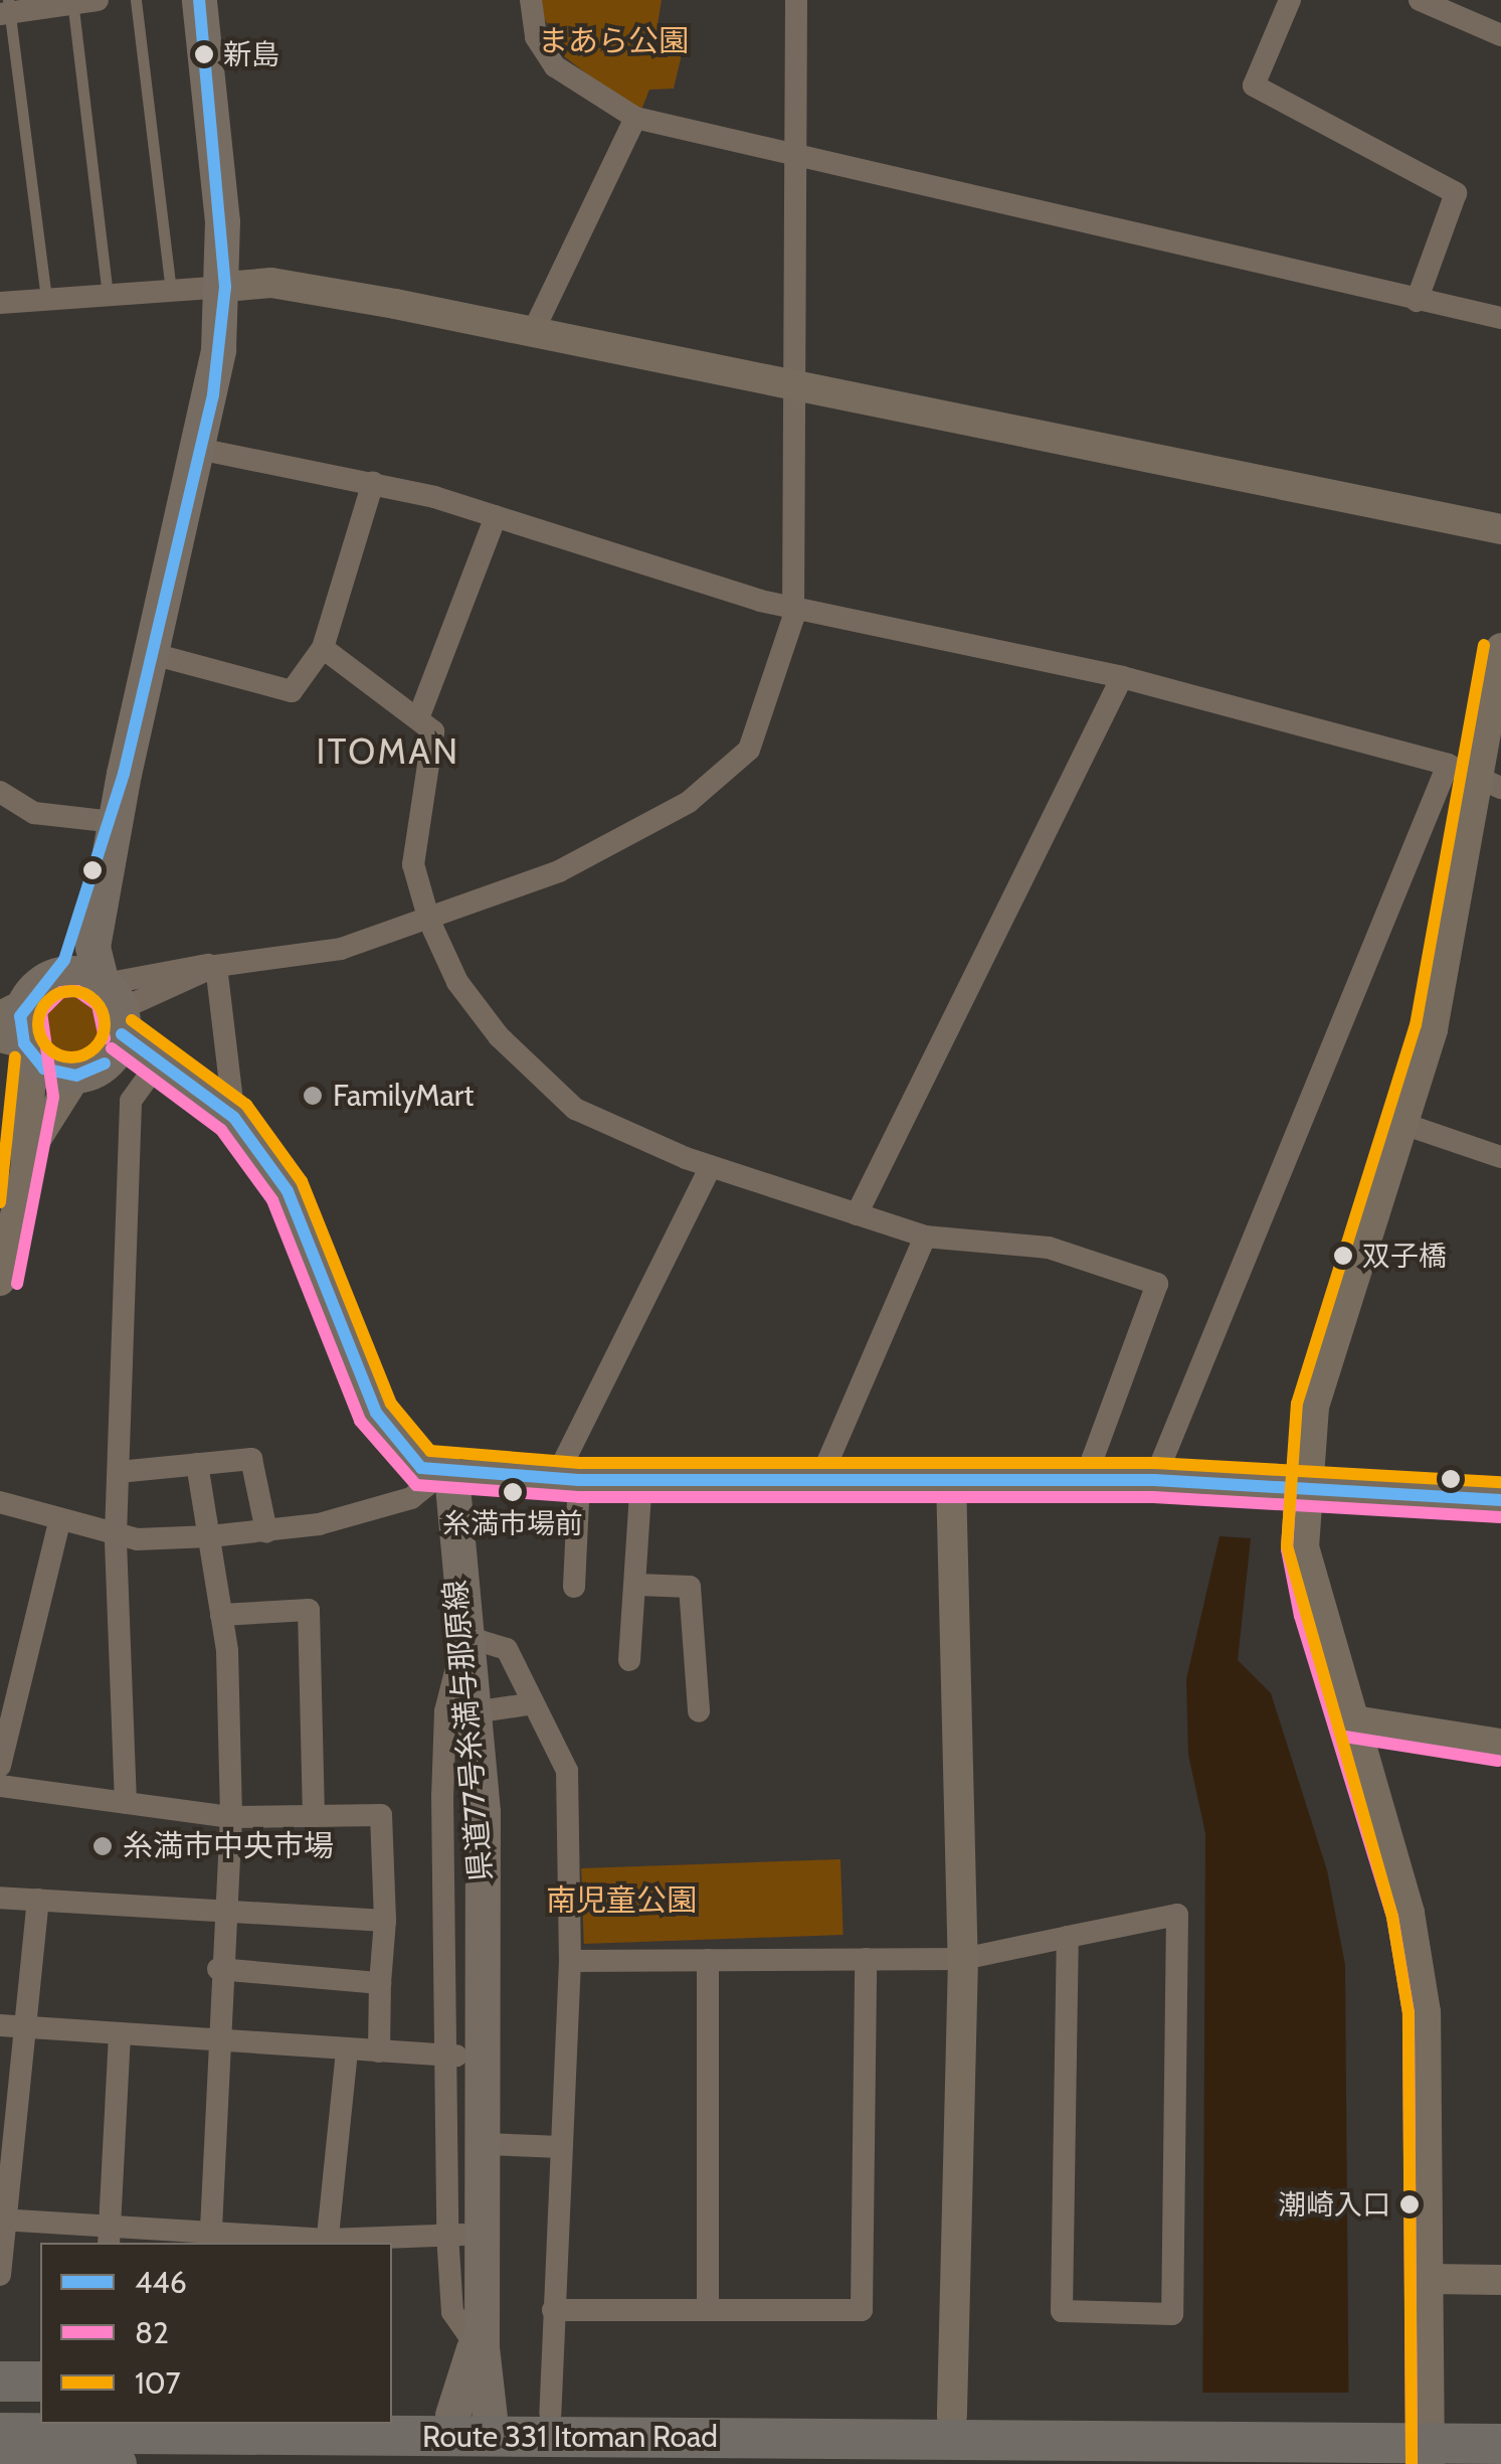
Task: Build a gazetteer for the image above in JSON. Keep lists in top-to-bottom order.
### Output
{
  "streets": {
    "highway": ["Route 331 Itoman Road"],
    "main road": ["県道77号糸満与那原線"]
  },
  "districts": ["ITOMAN"],
  "parks": ["まあら公園", "南児童公園"],
  "places": [
    "新島",
    "FamilyMart",
    "双子橋",
    "糸満市場前",
    "糸満市中央市場",
    "潮崎入口"
  ],
  "lines": ["transit line 446", "transit line 107", "transit line 82"],
  "legend": ["446", "82", "107"]
}
